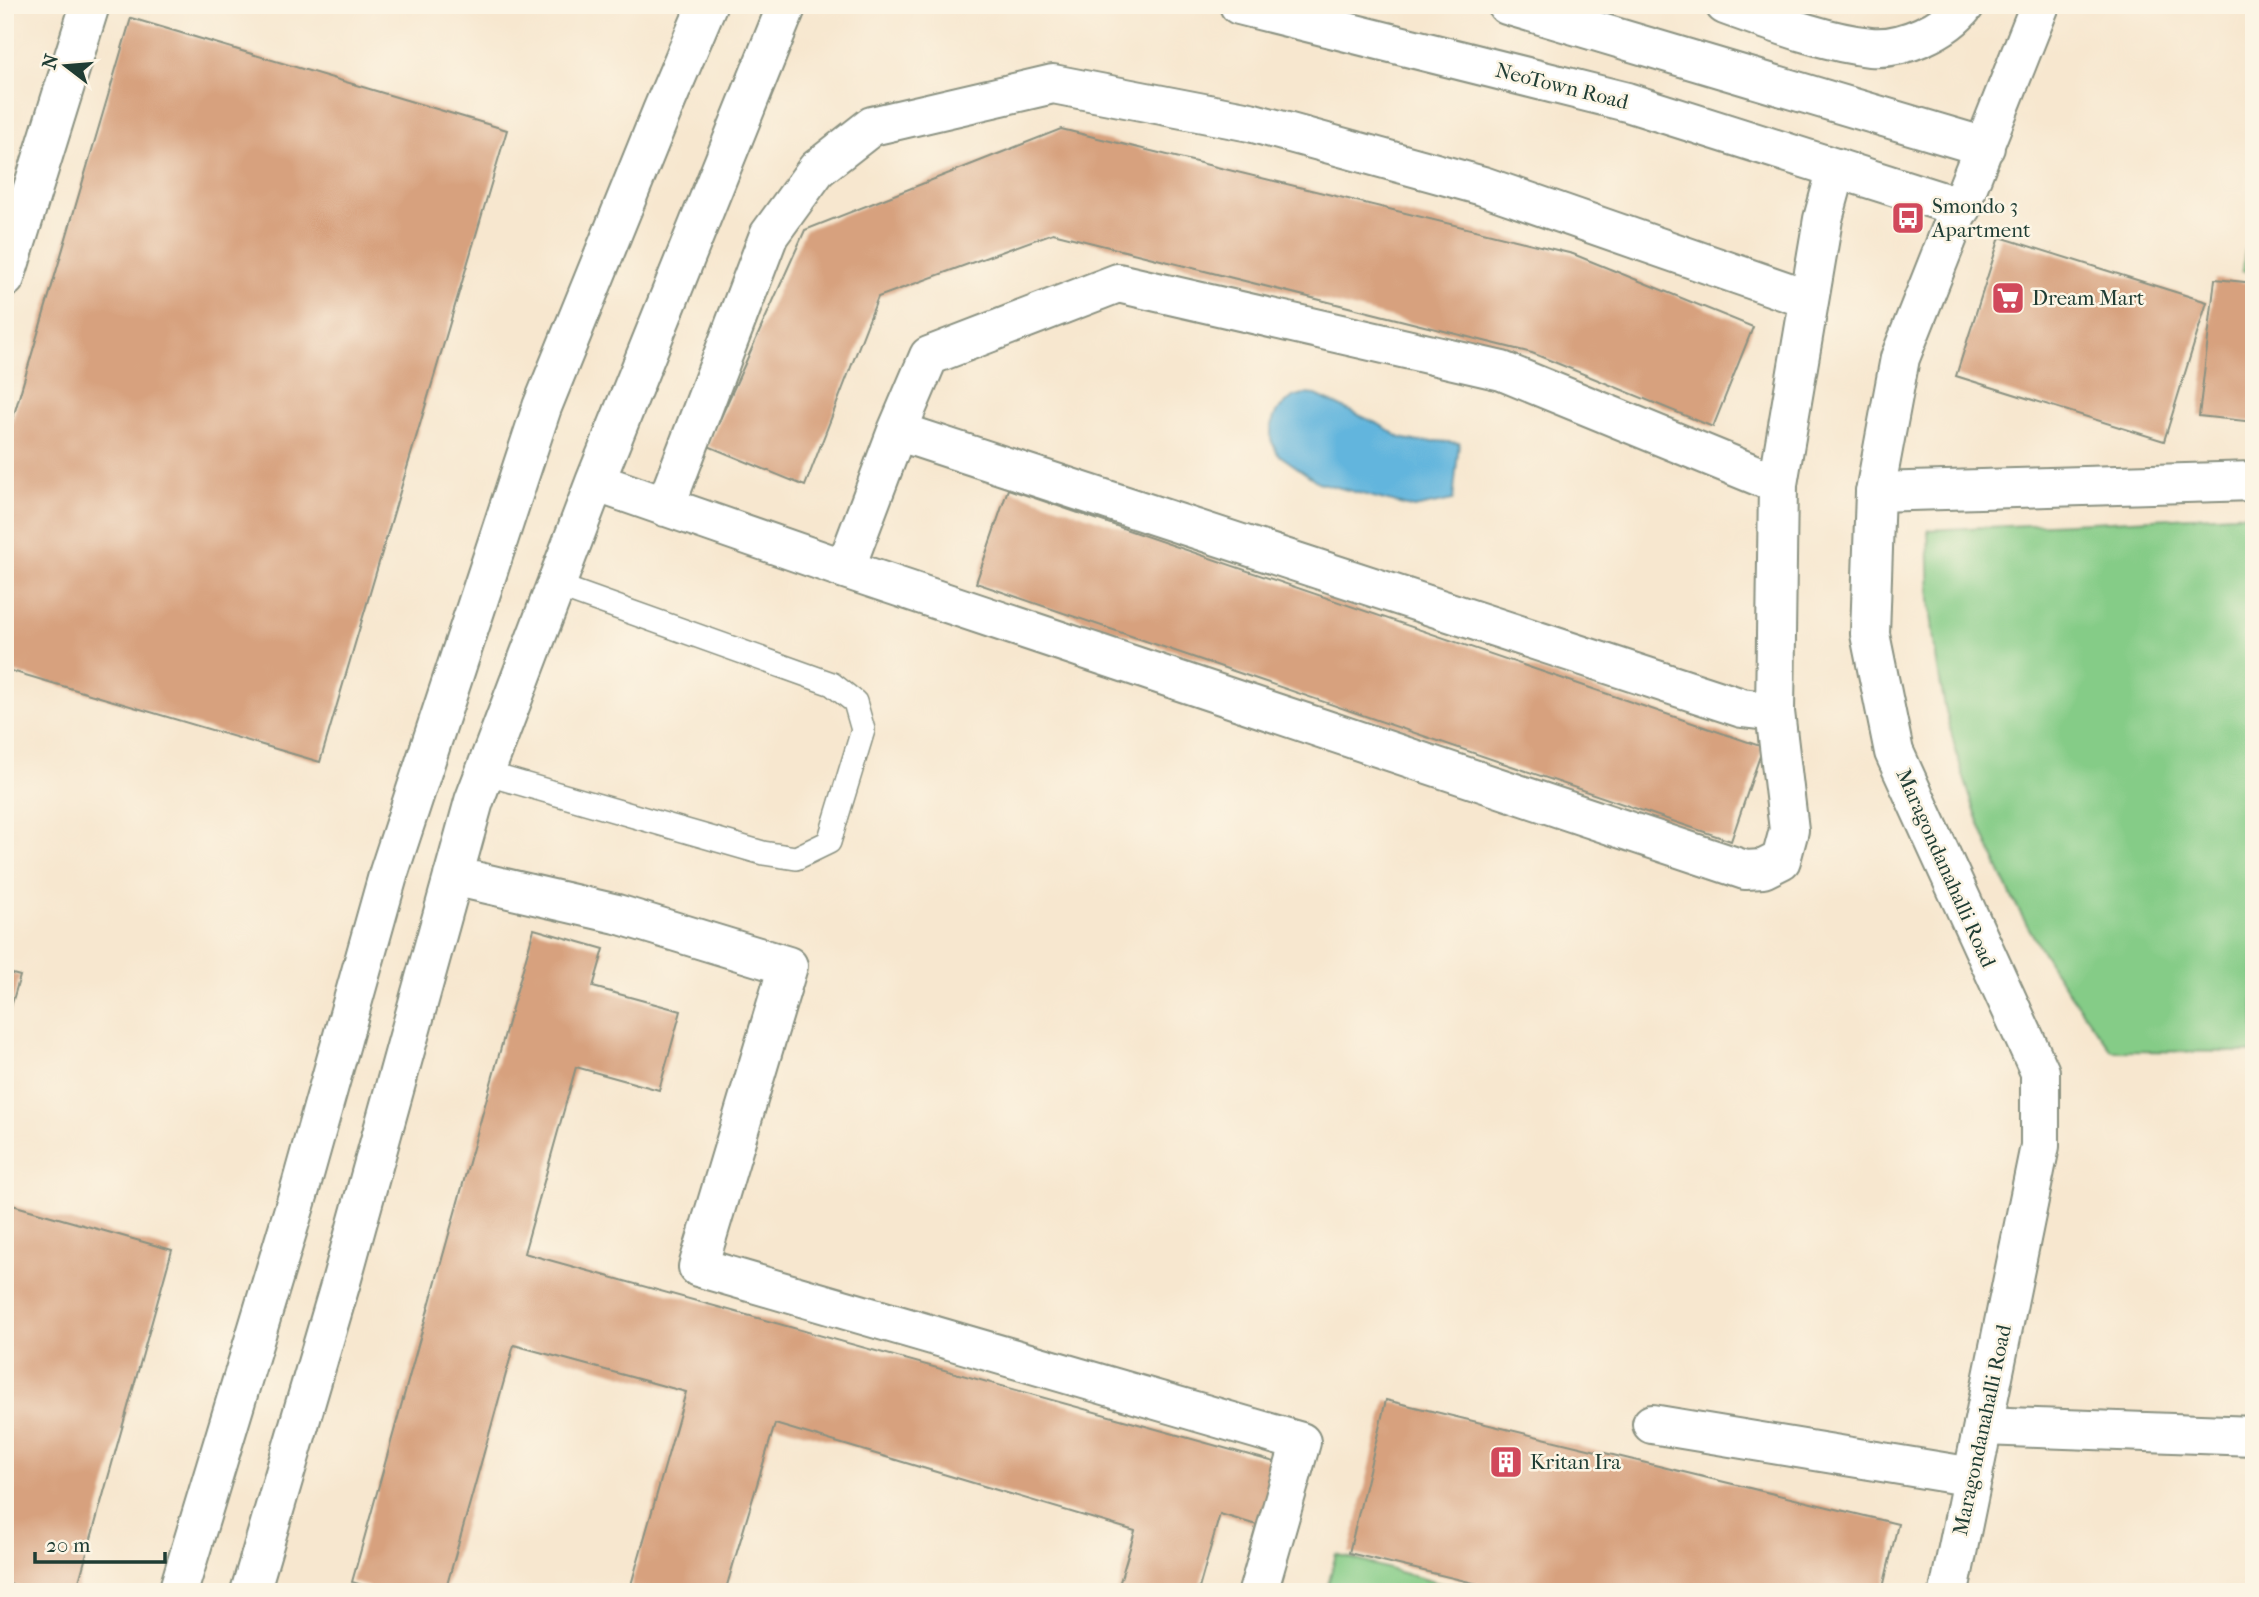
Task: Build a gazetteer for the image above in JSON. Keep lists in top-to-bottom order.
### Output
{
  "streets": {
    "street": ["NeoTown Road", "Maragondanahalli Road"]
  },
  "crossings": [
    ["NeoTown Road", "Maragondanahalli Road"]
  ],
  "places": {
    "bus stop": ["Smondo 3 Apartment"],
    "supermarket": ["Dream Mart"],
    "building": ["Kritan Ira"]
  },
  "scale_bar": "20 m",
  "north": "left"
}
